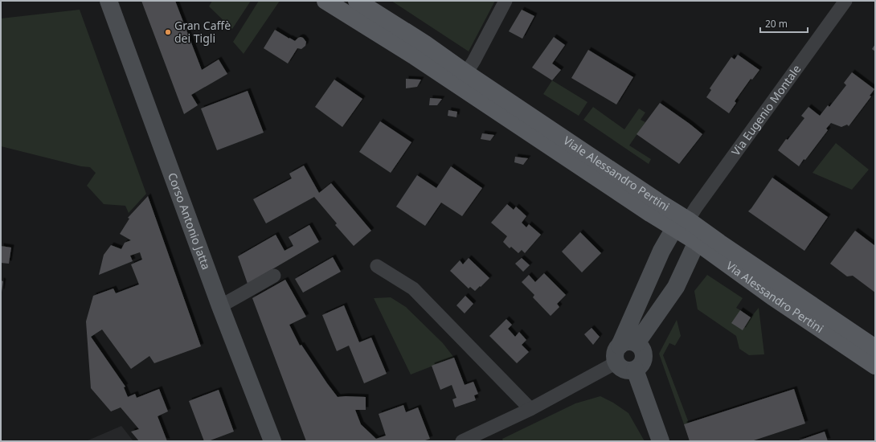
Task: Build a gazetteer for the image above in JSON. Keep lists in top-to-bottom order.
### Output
{
  "streets": {
    "main road": ["Viale Alessandro Pertini", "Corso Antonio Jatta", "Via Alessandro Pertini"],
    "street": ["Via Eugenio Montale"]
  },
  "crossings": [
    ["Via Eugenio Montale", "Viale Alessandro Pertini"]
  ],
  "places": ["Gran Caffè dei Tigli"],
  "scale_bar": "20 m"
}
